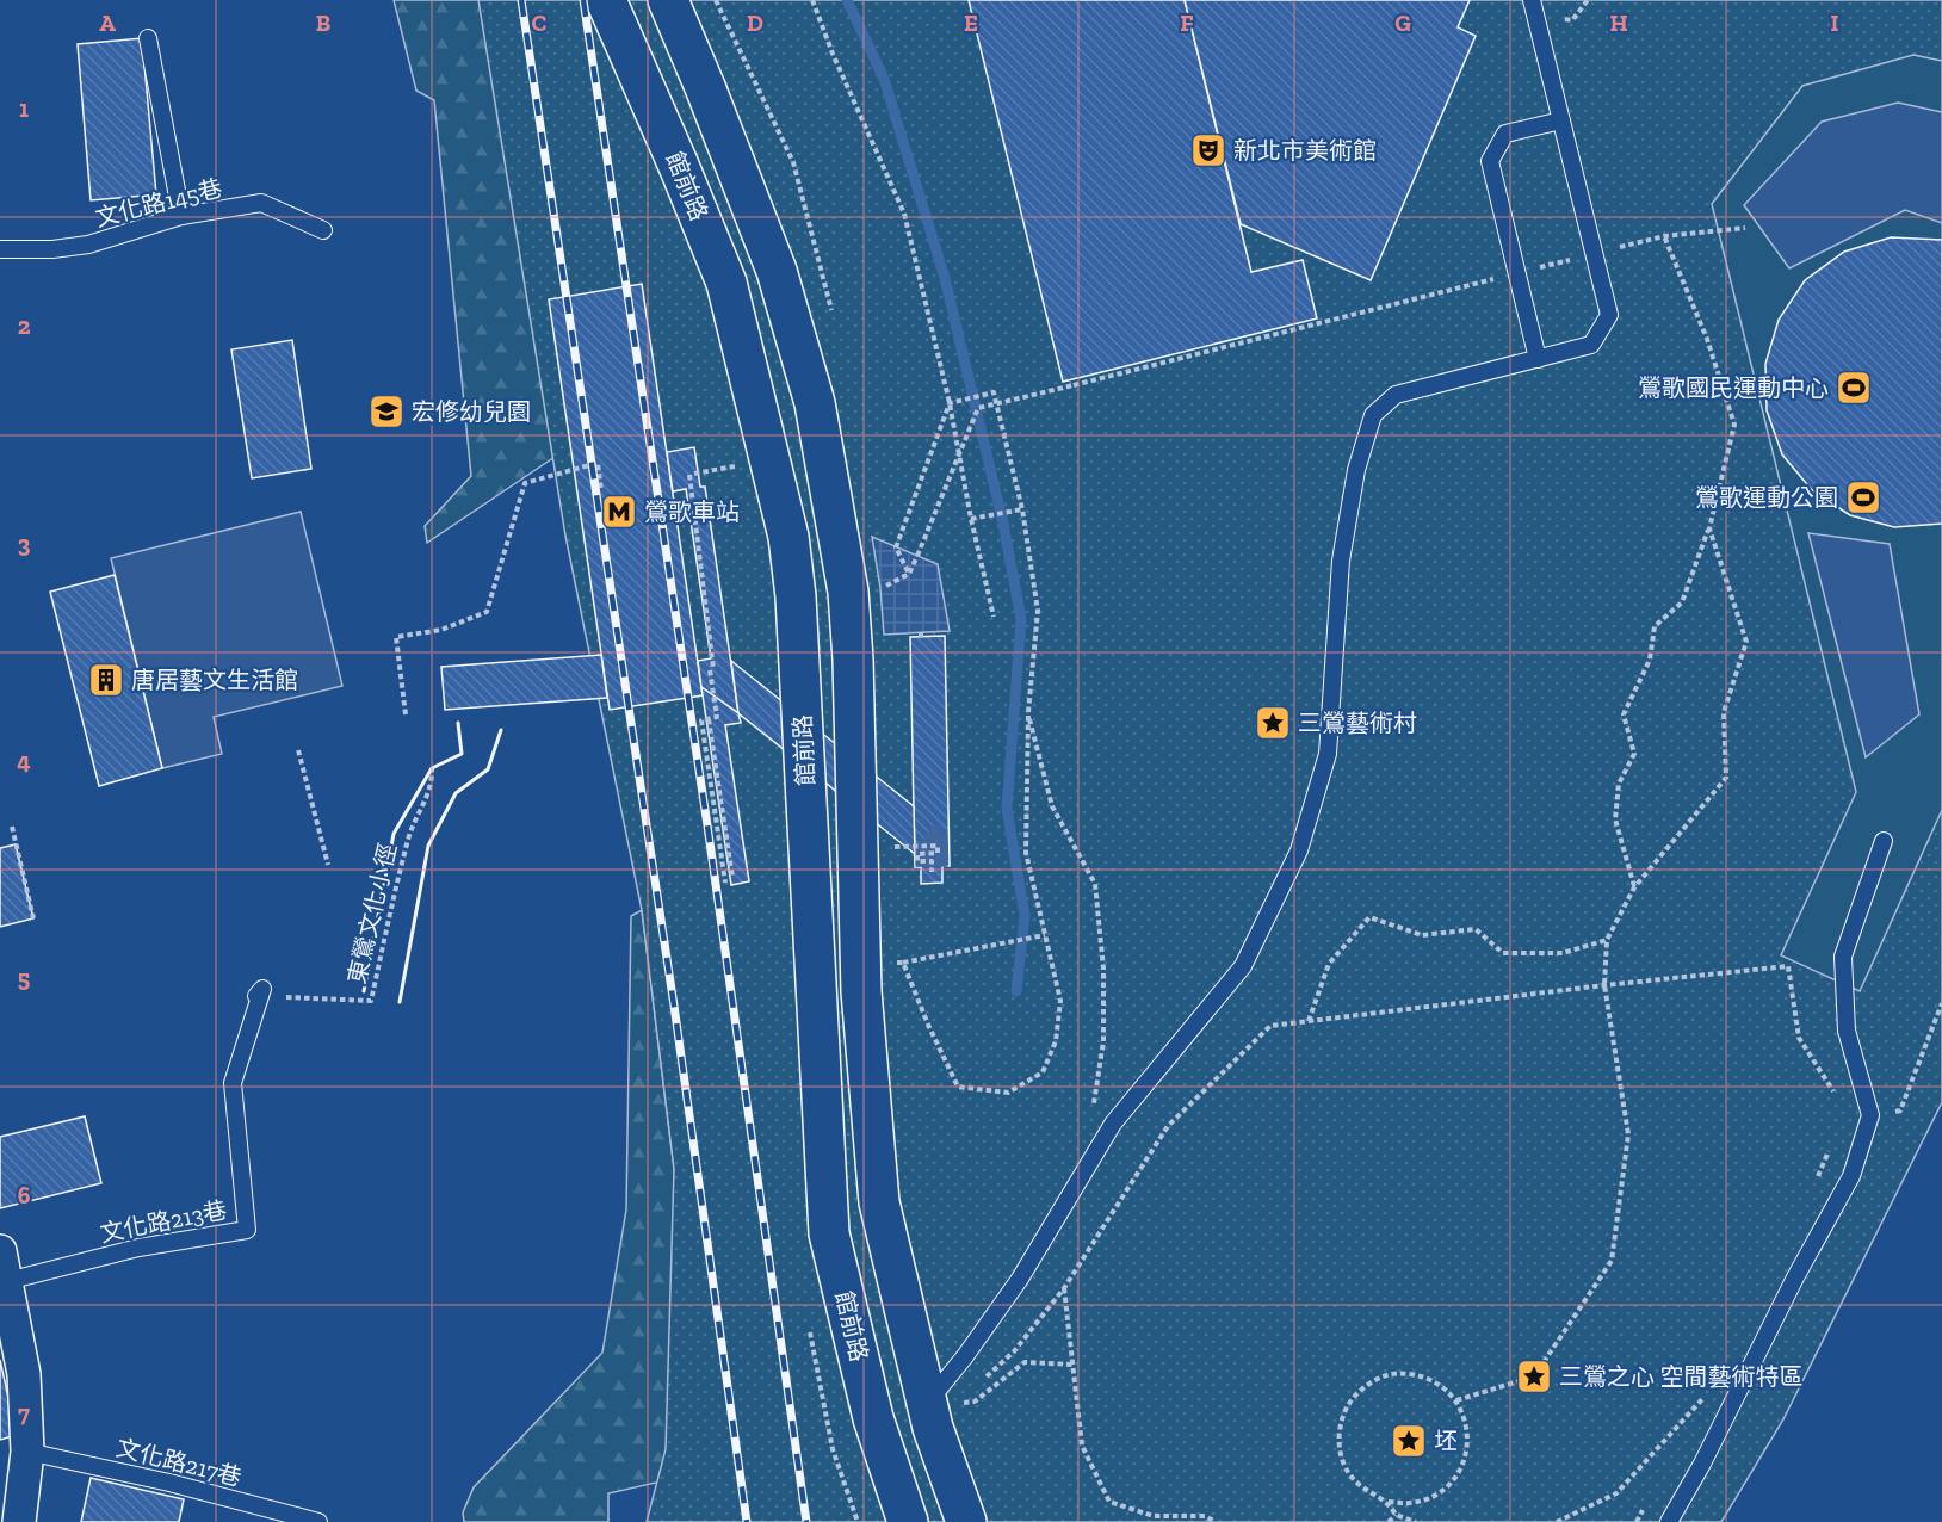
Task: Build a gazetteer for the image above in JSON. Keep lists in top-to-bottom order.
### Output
{
  "streets": {
    "street": ["館前路"],
    "lane": ["文化路145巷", "文化路213巷", "文化路217巷"],
    "path": ["東鶯文化小徑"]
  },
  "crossings": [
    ["東鶯文化小徑", "文化路213巷"]
  ],
  "places": {
    "theatre": ["新北市美術館"],
    "sports": ["鶯歌國民運動中心", "鶯歌運動公園"],
    "school or university": ["宏修幼兒園"],
    "metro station": ["鶯歌車站"],
    "building": ["唐居藝文生活館"],
    "place": ["三鶯藝術村", "三鶯之心 空間藝術特區", "坯"]
  },
  "grid": {
    "columns": [
      "A",
      "B",
      "C",
      "D",
      "E",
      "F",
      "G",
      "H",
      "I"
    ],
    "rows": [
      "1",
      "2",
      "3",
      "4",
      "5",
      "6",
      "7"
    ]
  }
}
